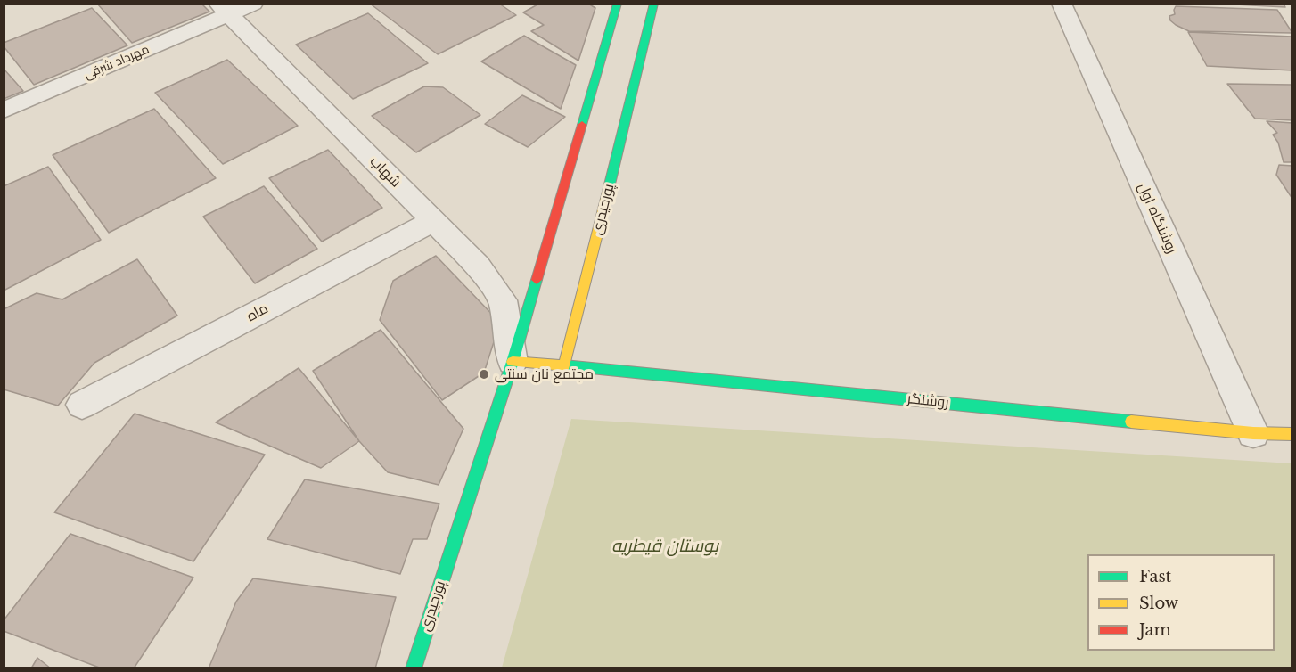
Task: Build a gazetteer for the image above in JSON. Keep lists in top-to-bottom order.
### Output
{
  "streets": {
    "main road": ["پورحیدری", "روشنگر"],
    "street": [
      "مهرداد شرقی",
      "شهاب",
      "روشنگاه اول",
      "ماه"
    ]
  },
  "crossings": [
    ["مهرداد شرقی", "شهاب"],
    ["شهاب", "پورحیدری"],
    ["شهاب", "ماه"],
    ["پورحیدری", "روشنگر"],
    ["روشنگاه اول", "روشنگر"]
  ],
  "parks": ["بوستان قیطریه"],
  "places": ["مجتمع نان سنتی"],
  "legend": ["Fast", "Slow", "Jam"]
}
